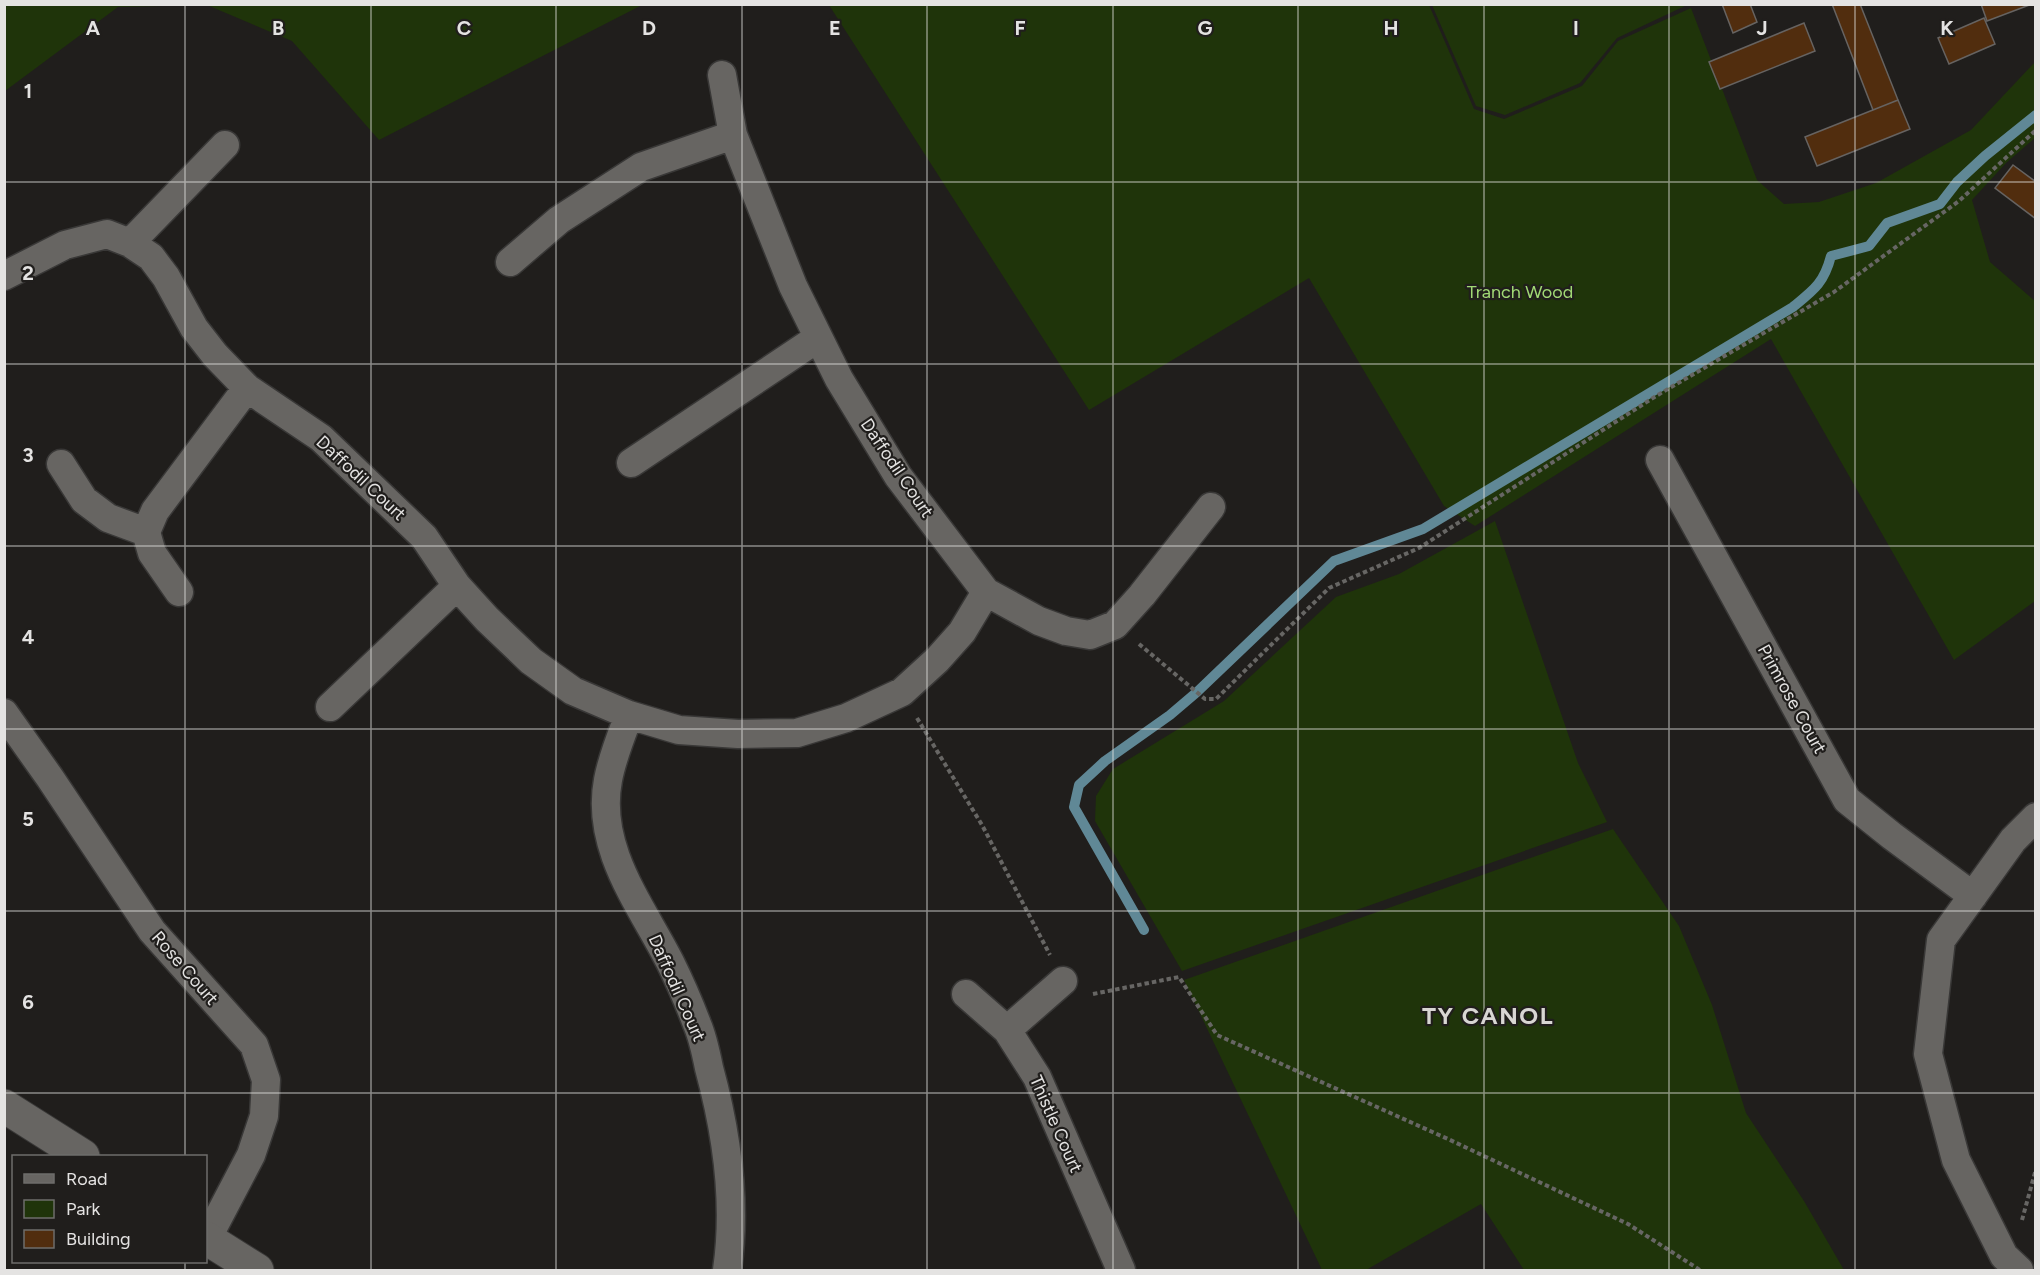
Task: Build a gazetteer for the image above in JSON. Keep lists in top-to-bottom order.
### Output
{
  "streets": {
    "street": [
      "Daffodil Court",
      "Primrose Court",
      "Rose Court",
      "Thistle Court"
    ]
  },
  "districts": ["TY CANOL"],
  "parks": ["Tranch Wood"],
  "legend": ["Road", "Park", "Building"],
  "grid": {
    "columns": [
      "A",
      "B",
      "C",
      "D",
      "E",
      "F",
      "G",
      "H",
      "I",
      "J",
      "K"
    ],
    "rows": [
      "1",
      "2",
      "3",
      "4",
      "5",
      "6"
    ]
  }
}
